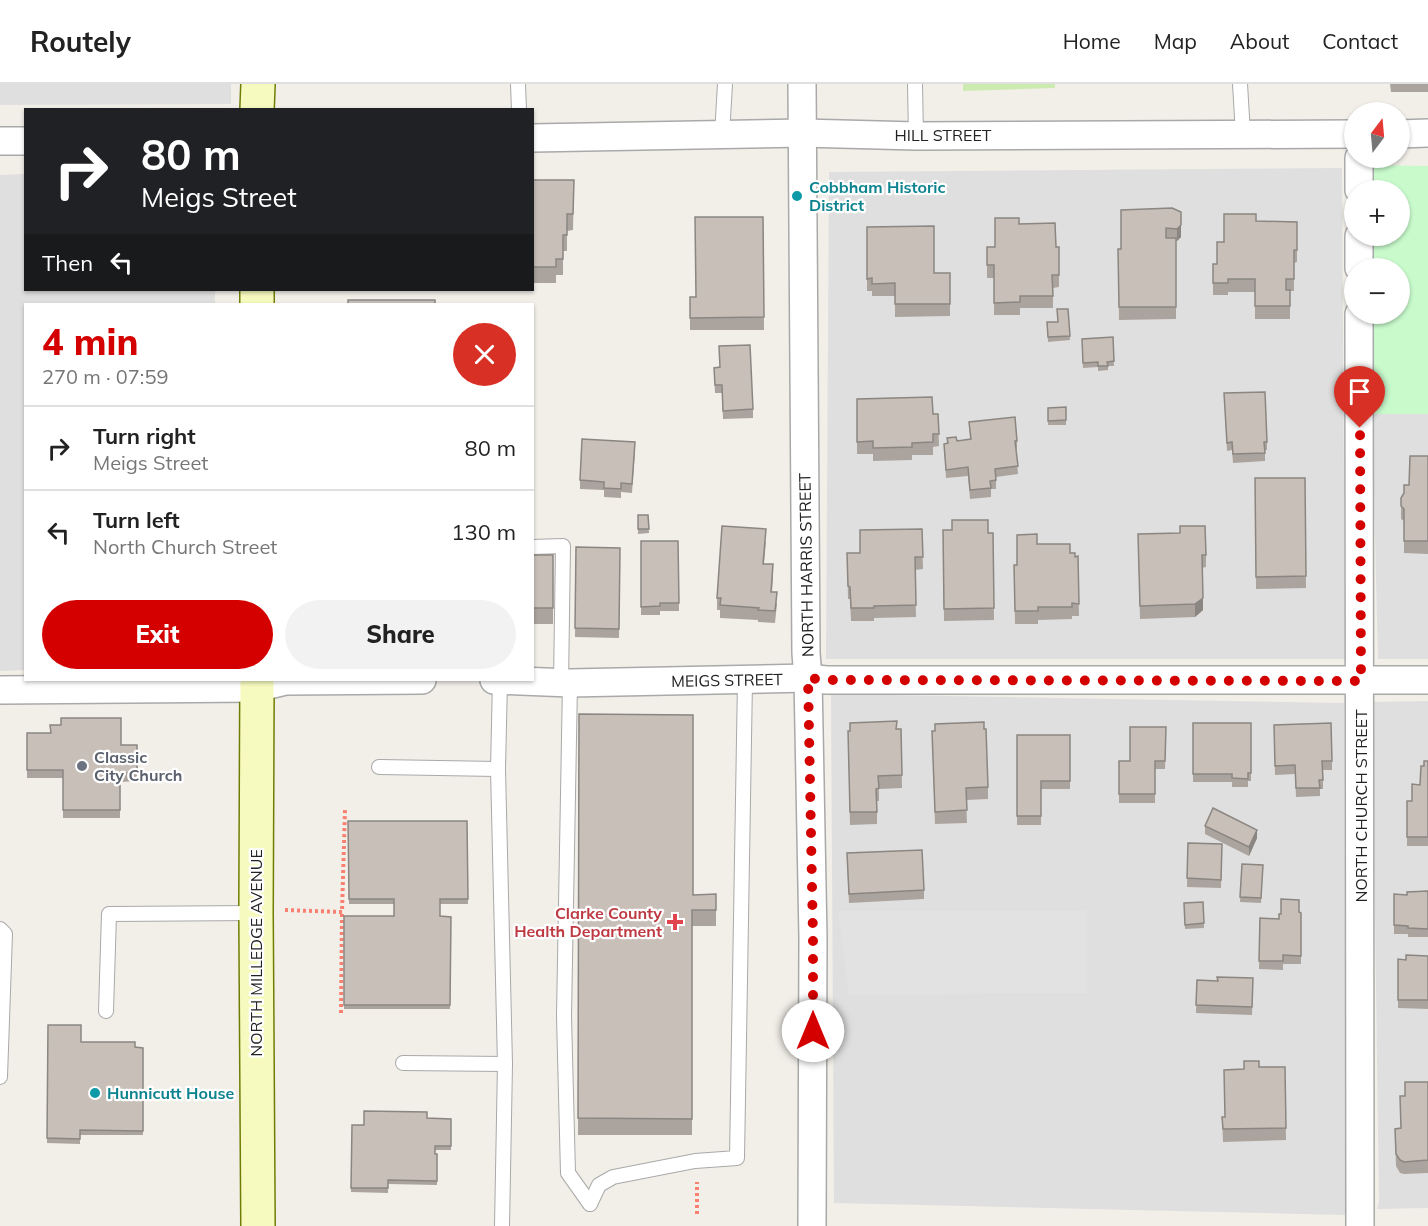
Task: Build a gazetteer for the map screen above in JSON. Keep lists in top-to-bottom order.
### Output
{
  "streets": {
    "main road": ["NORTH MILLEDGE AVENUE"],
    "street": [
      "HILL STREET",
      "NORTH HARRIS STREET",
      "MEIGS STREET",
      "NORTH CHURCH STREET"
    ]
  },
  "crossings": [
    ["HILL STREET", "NORTH HARRIS STREET"],
    ["NORTH HARRIS STREET", "MEIGS STREET"],
    ["MEIGS STREET", "NORTH CHURCH STREET"]
  ],
  "places": {
    "other": ["Cobbham Historic District", "Classic City Church", "Hunnicutt House"],
    "health": ["Clarke County Health Department"]
  },
  "north": "top",
  "page": {
    "header": "Routely",
    "nav": [
      "Home",
      "Map",
      "About",
      "Contact"
    ],
    "map_buttons": ["+", "−"],
    "turn": ["80 m", "Meigs Street"],
    "then": "Then",
    "heading": ["4 min", "270 m · 07:59"],
    "list": [
      {
        "name": "Turn right",
        "note": "Meigs Street",
        "value": "80 m"
      },
      {
        "name": "Turn left",
        "note": "North Church Street",
        "value": "130 m"
      }
    ],
    "buttons": ["Exit", "Share"]
  }
}
